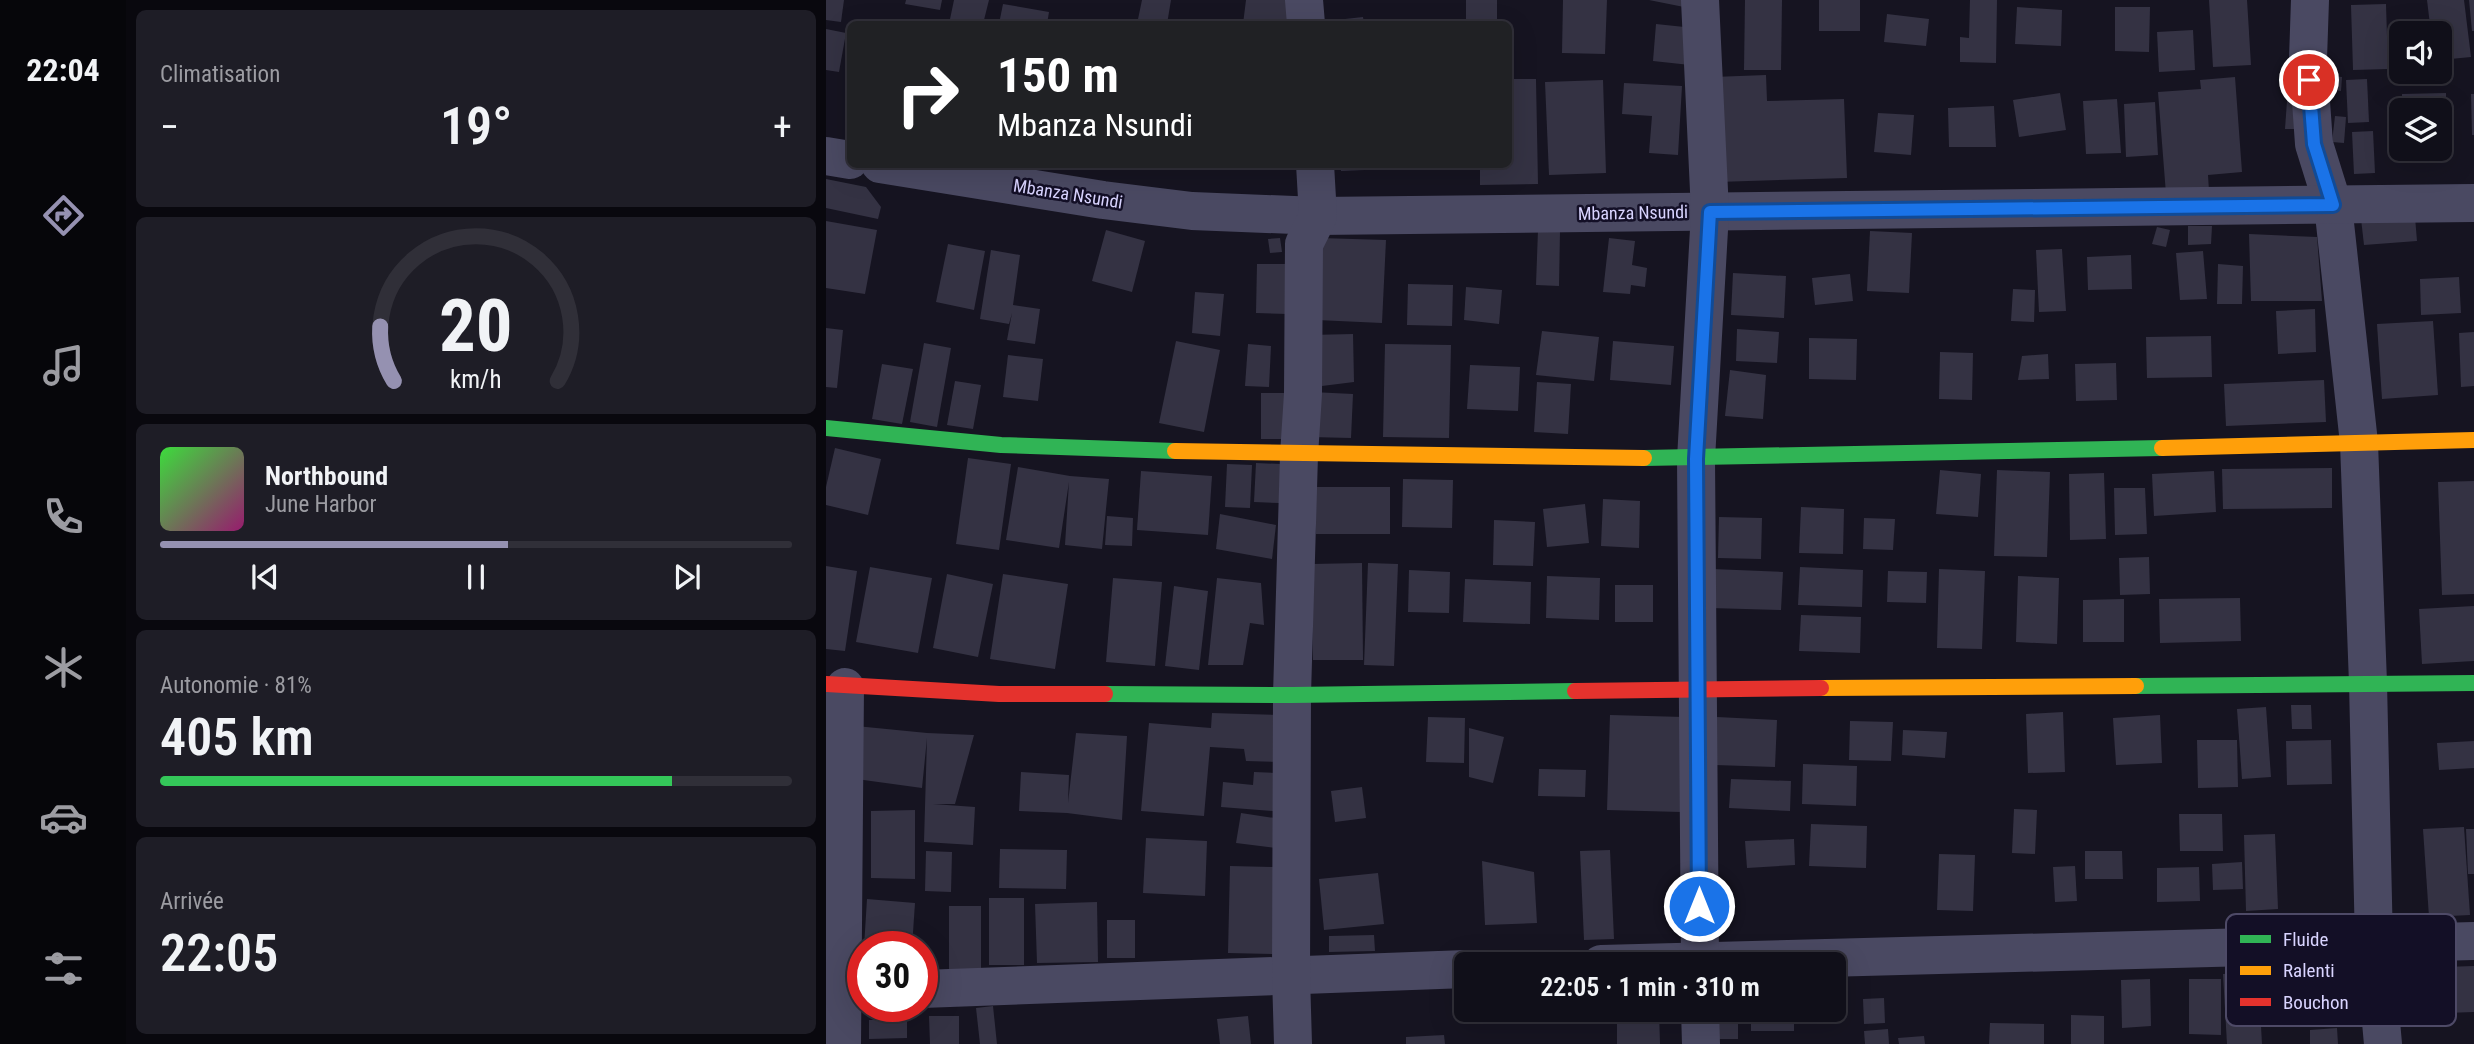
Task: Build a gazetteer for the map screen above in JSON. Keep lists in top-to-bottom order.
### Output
{
  "streets": {
    "street": ["Mbanza Nsundi"]
  },
  "legend": ["Fluide", "Ralenti", "Bouchon"],
  "page": {
    "tabs": "22:04",
    "tile": [
      "Climatisation",
      ["Autonomie · 81%", "405 km"],
      ["Arrivée", "22:05"]
    ],
    "turn": ["150 m", "Mbanza Nsundi"],
    "heat": ["−", "19°", "+"],
    "song": ["Northbound", "June Harbor"],
    "limit": "30",
    "trip": "22:05 · 1 min · 310 m",
    "gauge": ["20", "km/h"]
  }
}
